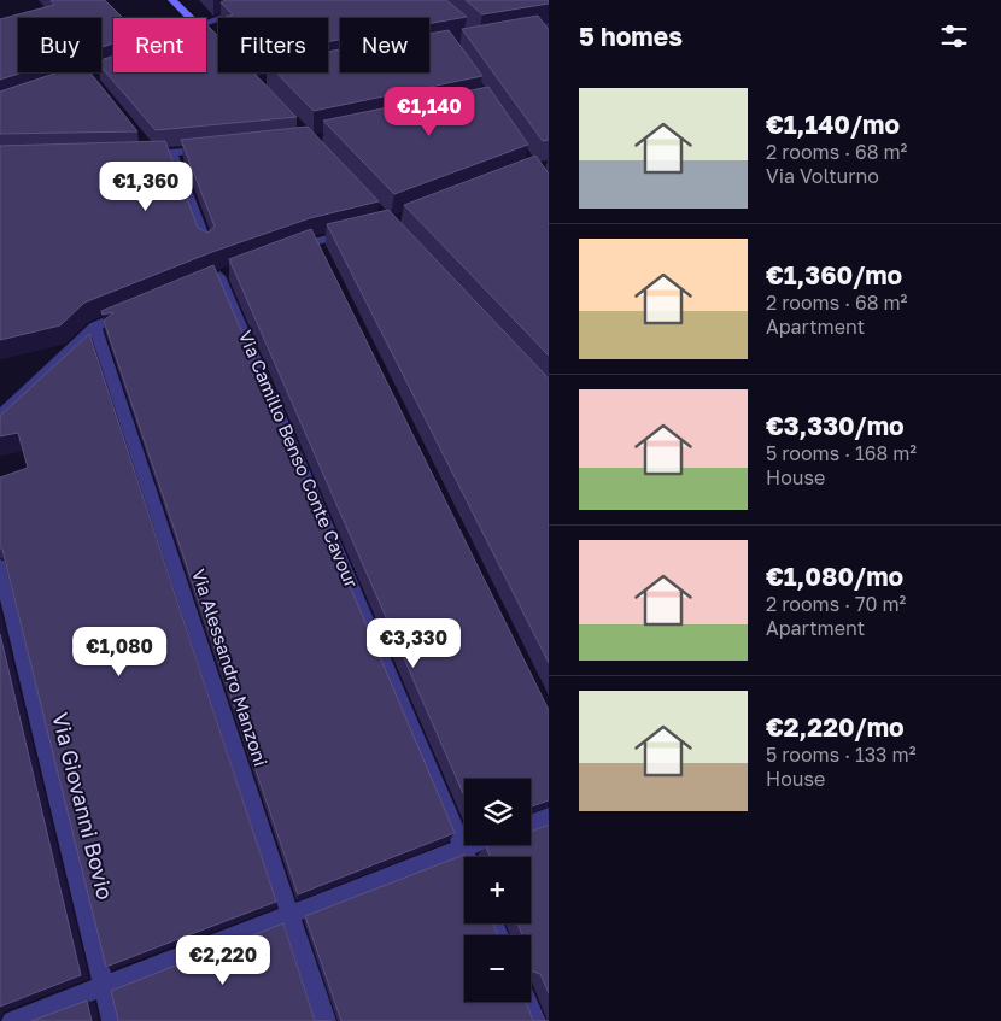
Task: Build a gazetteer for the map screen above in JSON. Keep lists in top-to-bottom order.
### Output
{
  "streets": {
    "street": ["Via Camillo Benso Conte Cavour", "Via Alessandro Manzoni", "Via Giovanni Bovio"]
  },
  "page": {
    "heading": "5 homes",
    "chip": [
      "Buy",
      "Rent",
      "Filters",
      "New"
    ],
    "list": [
      {
        "name": "€1,140/mo",
        "note": "2 rooms · 68 m² · Via Volturno"
      },
      {
        "name": "€1,360/mo",
        "note": "2 rooms · 68 m² · Apartment"
      },
      {
        "name": "€3,330/mo",
        "note": "5 rooms · 168 m² · House"
      },
      {
        "name": "€1,080/mo",
        "note": "2 rooms · 70 m² · Apartment"
      },
      {
        "name": "€2,220/mo",
        "note": "5 rooms · 133 m² · House"
      }
    ],
    "price": [
      "€1,140",
      "€1,360",
      "€3,330",
      "€1,080",
      "€2,220"
    ],
    "map_buttons": ["+", "−"]
  }
}
